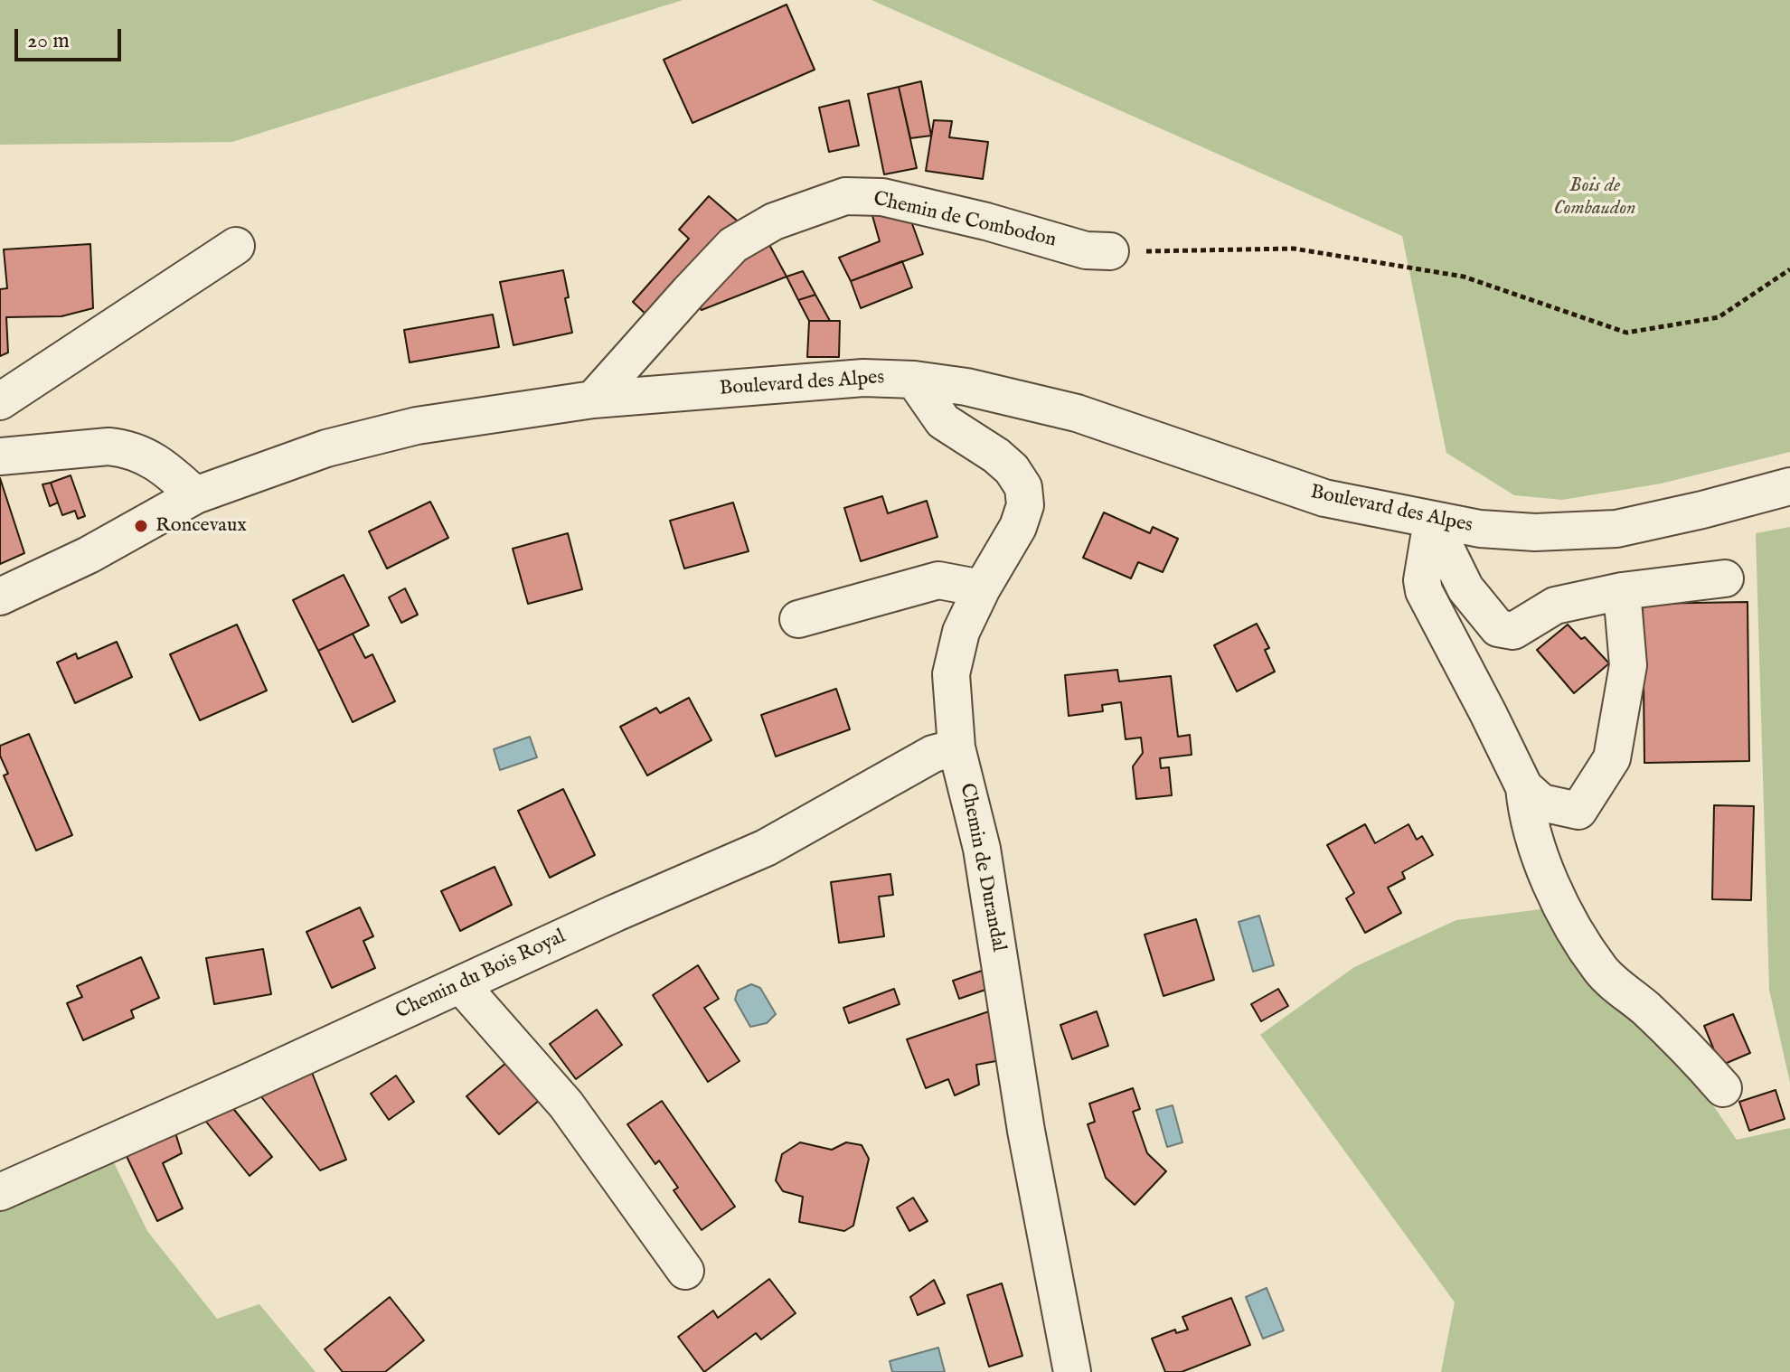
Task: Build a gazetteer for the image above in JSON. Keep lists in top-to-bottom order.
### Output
{
  "streets": {
    "street": [
      "Chemin de Combodon",
      "Boulevard des Alpes",
      "Chemin de Durandal",
      "Chemin du Bois Royal"
    ]
  },
  "crossings": [
    ["Chemin de Combodon", "Boulevard des Alpes"],
    ["Boulevard des Alpes", "Chemin de Durandal"],
    ["Chemin de Durandal", "Chemin du Bois Royal"]
  ],
  "parks": ["Bois de Combaudon"],
  "places": ["Roncevaux"],
  "scale_bar": "20 m"
}
